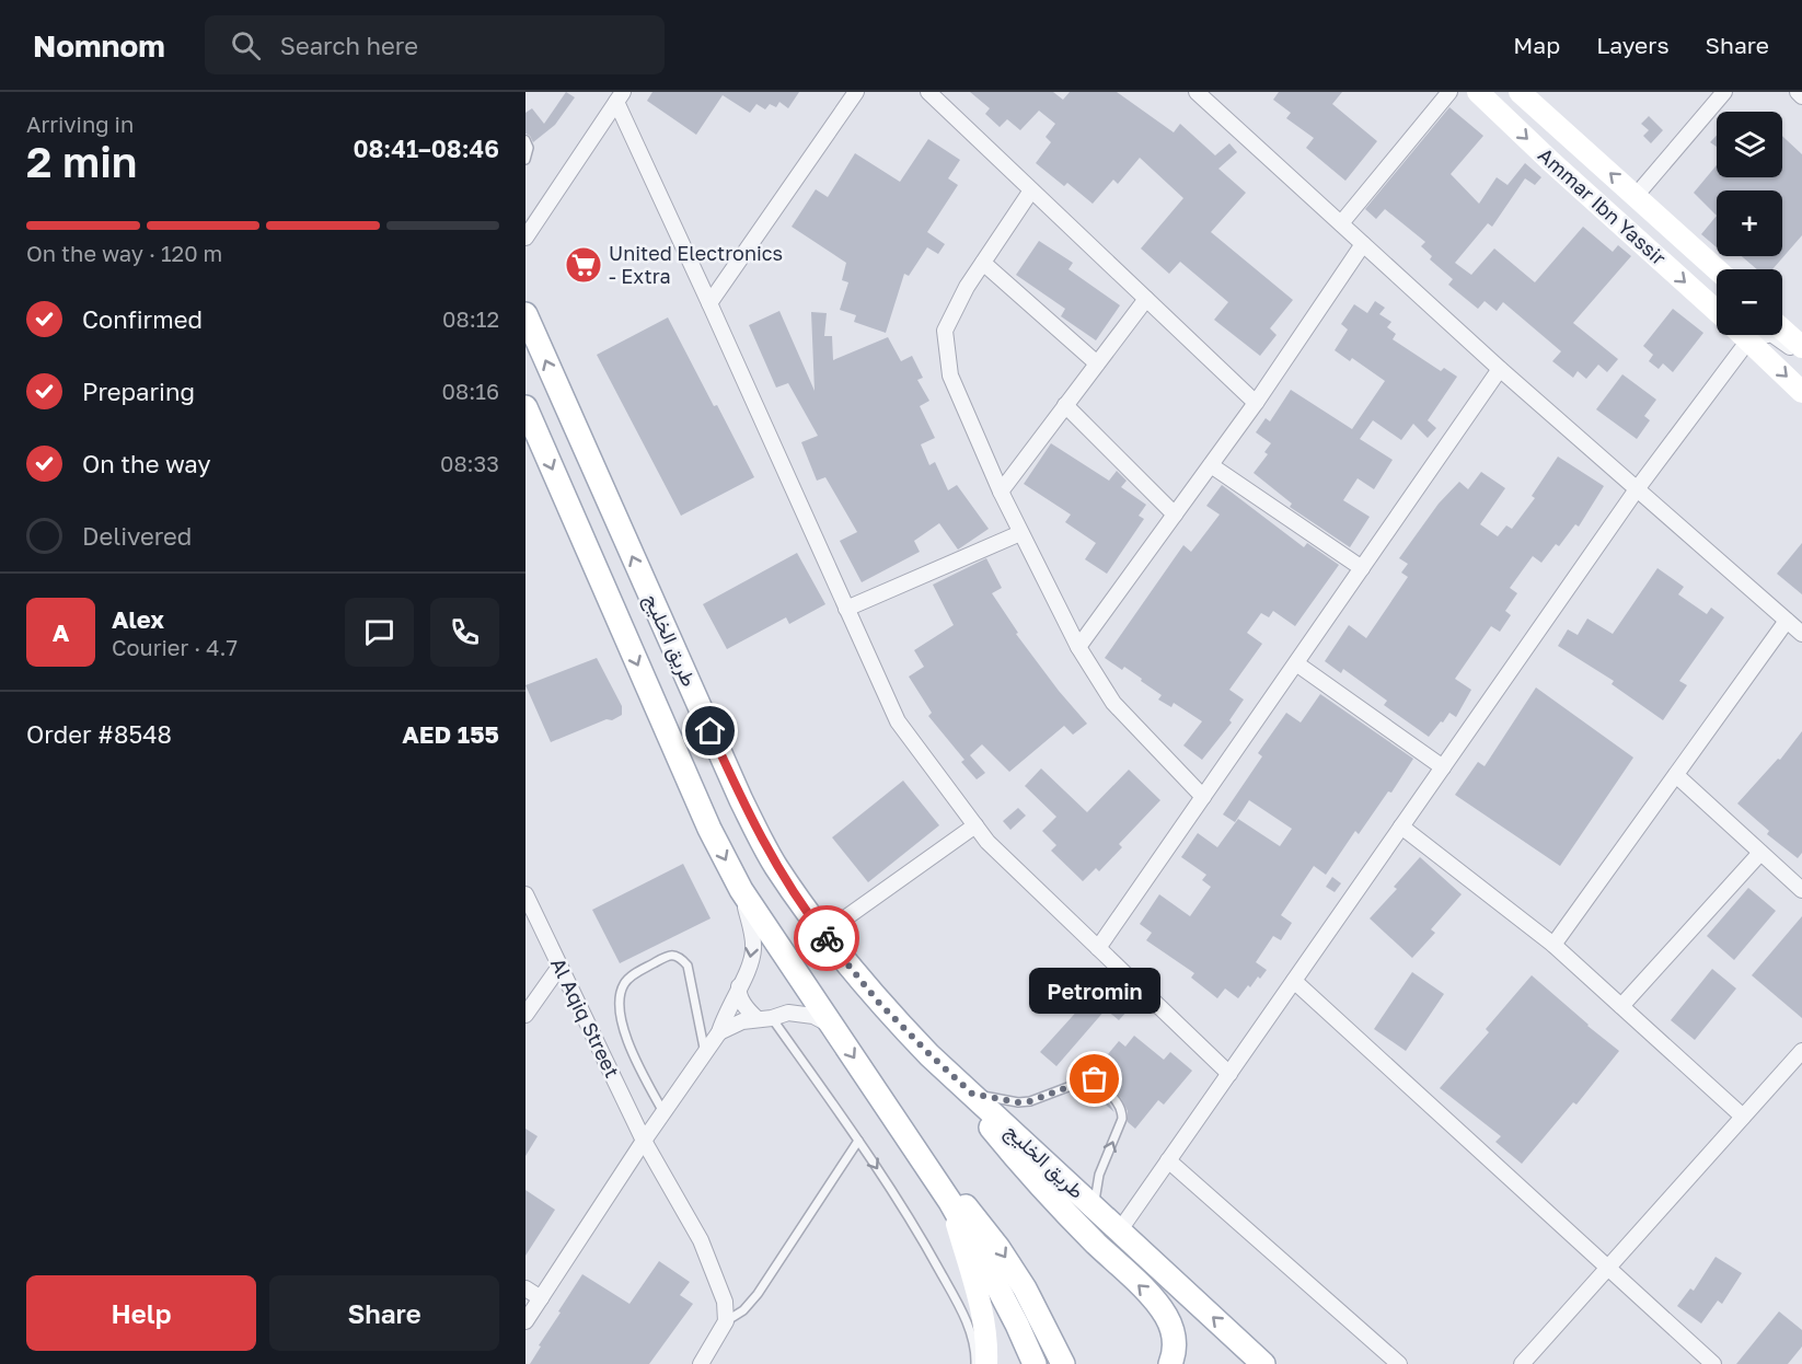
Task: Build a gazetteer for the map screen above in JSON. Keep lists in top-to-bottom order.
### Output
{
  "streets": {
    "main road": ["طريق الخليج"],
    "street": ["Ammar Ibn Yassir", "Al Aqiq Street"]
  },
  "places": {
    "supermarket": ["United Electronics - Extra"],
    "other": ["Petromin"]
  },
  "page": {
    "header": "Nomnom",
    "search": "Search here",
    "nav": ["Map", "Layers", "Share"],
    "heading": ["2 min", "Arriving in", "08:41–08:46"],
    "panel": [
      "Alex",
      "Courier · 4.7",
      "Order #8548",
      "AED 155"
    ],
    "map_buttons": ["+", "−"],
    "bar": "On the way · 120 m",
    "list": [
      ["Confirmed", "08:12"],
      ["Preparing", "08:16"],
      ["On the way", "08:33"],
      "Delivered"
    ],
    "round": "A",
    "bubble": "Petromin",
    "buttons": ["Help", "Share"]
  }
}
